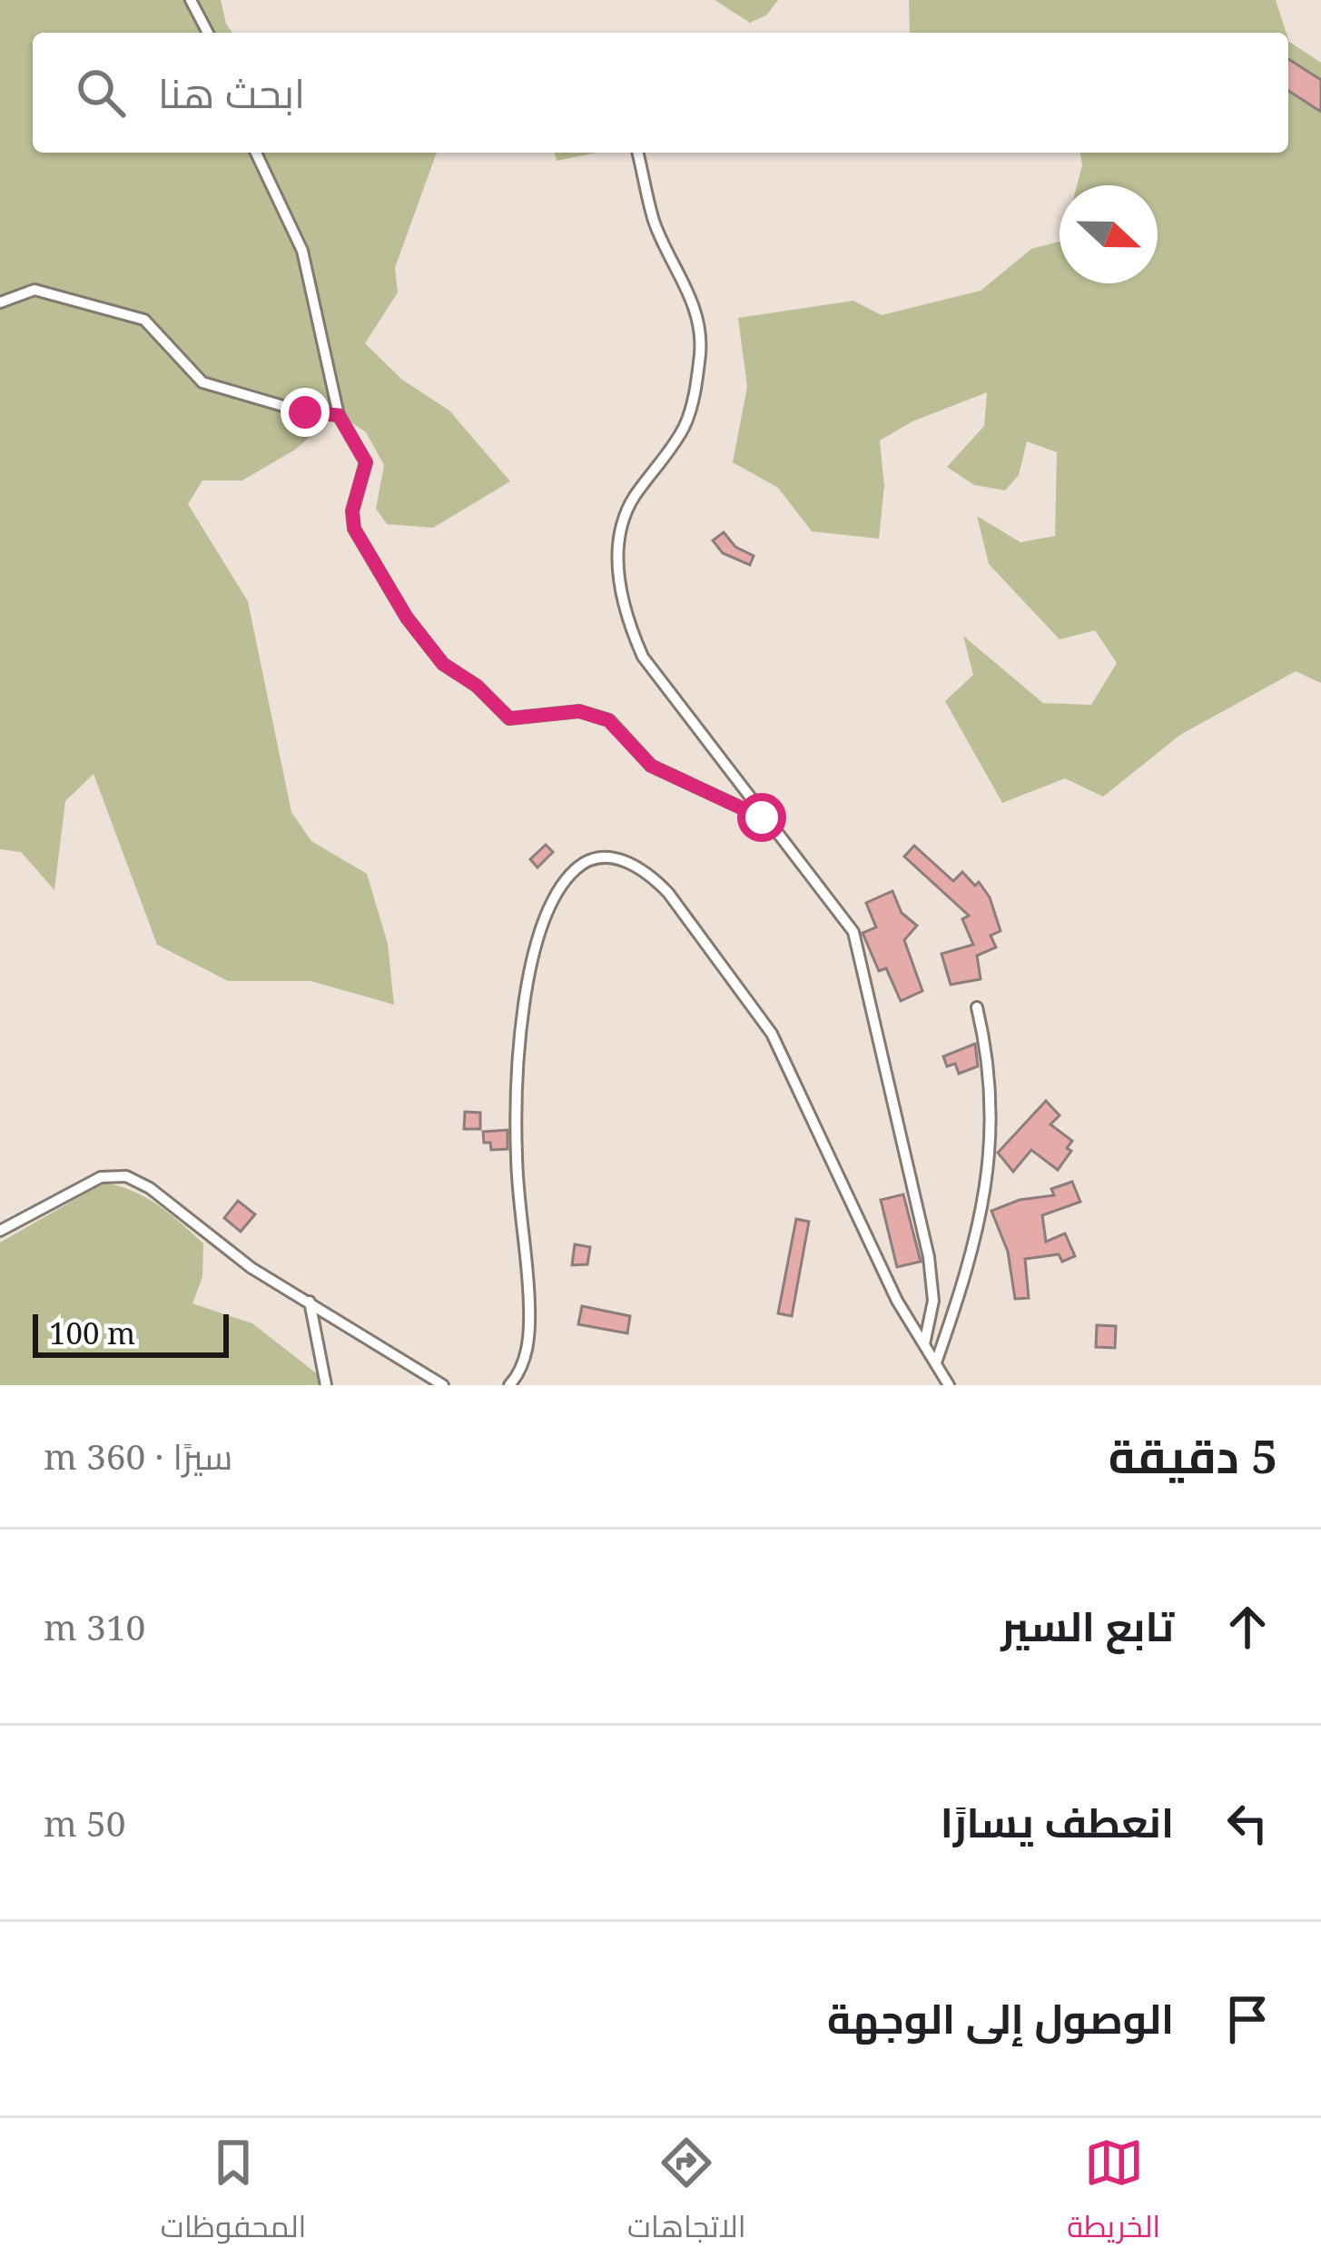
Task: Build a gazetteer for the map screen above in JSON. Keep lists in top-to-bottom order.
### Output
{
  "scale_bar": "100 m",
  "north": "right",
  "page": {
    "search": "ابحث هنا",
    "scale": "100 m",
    "heading": ["5 دقيقة", "سيرًا · 360 m"],
    "list": [
      ["تابع السير", "310 m"],
      ["انعطف يسارًا", "50 m"],
      "الوصول إلى الوجهة"
    ],
    "nav": ["الخريطة", "الاتجاهات", "المحفوظات"]
  }
}
